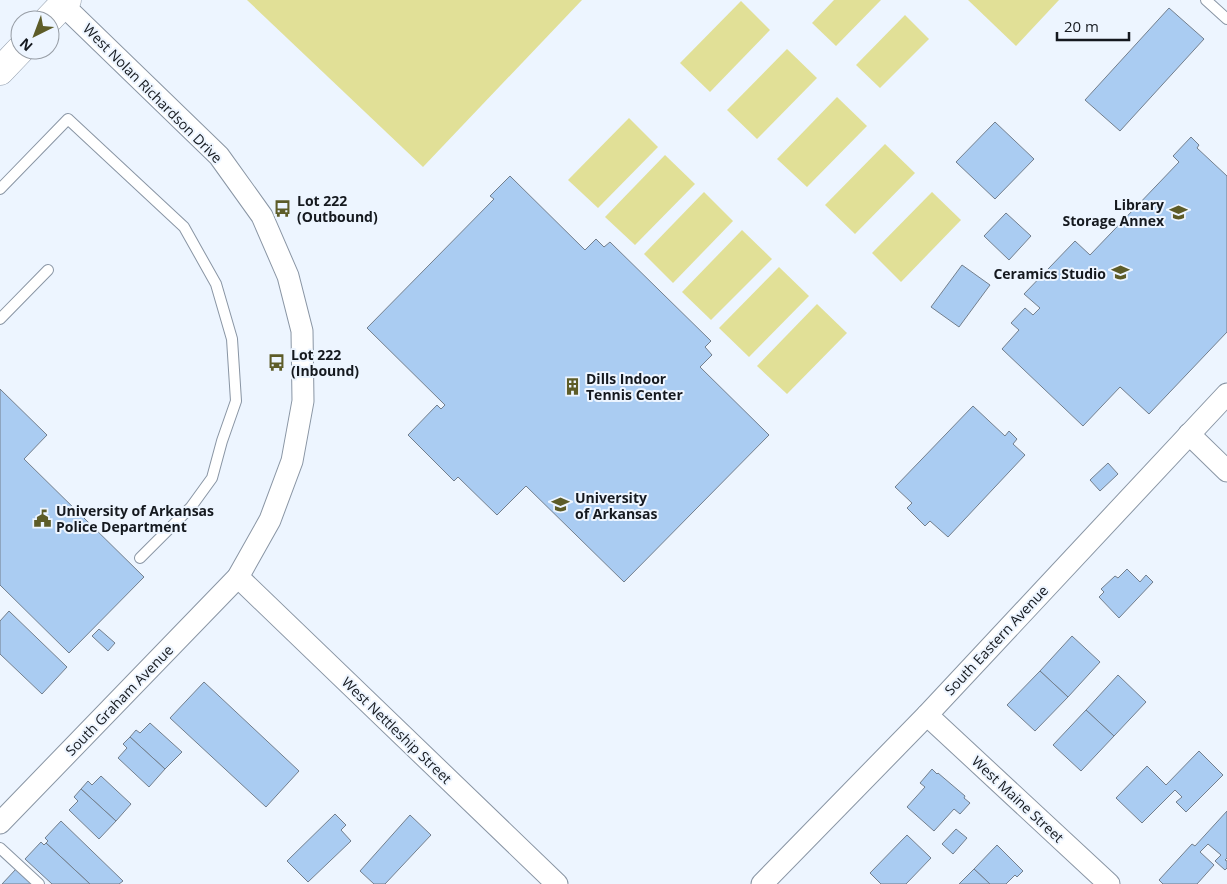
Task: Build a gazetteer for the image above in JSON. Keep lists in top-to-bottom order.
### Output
{
  "streets": {
    "street": [
      "West Nolan Richardson Drive",
      "South Eastern Avenue",
      "South Graham Avenue",
      "West Nettleship Street",
      "West Maine Street"
    ]
  },
  "crossings": [
    ["West Nolan Richardson Drive", "South Graham Avenue"],
    ["West Nolan Richardson Drive", "West Nettleship Street"],
    ["South Eastern Avenue", "West Maine Street"],
    ["South Graham Avenue", "West Nettleship Street"]
  ],
  "places": {
    "bus stop": ["Lot 222 (Outbound)", "Lot 222 (Inbound)"],
    "school or university": ["Library Storage Annex", "Ceramics Studio", "University of Arkansas"],
    "building": ["Dills Indoor Tennis Center"],
    "public building": ["University of Arkansas Police Department"]
  },
  "scale_bar": "20 m",
  "north": "bottom left"
}
